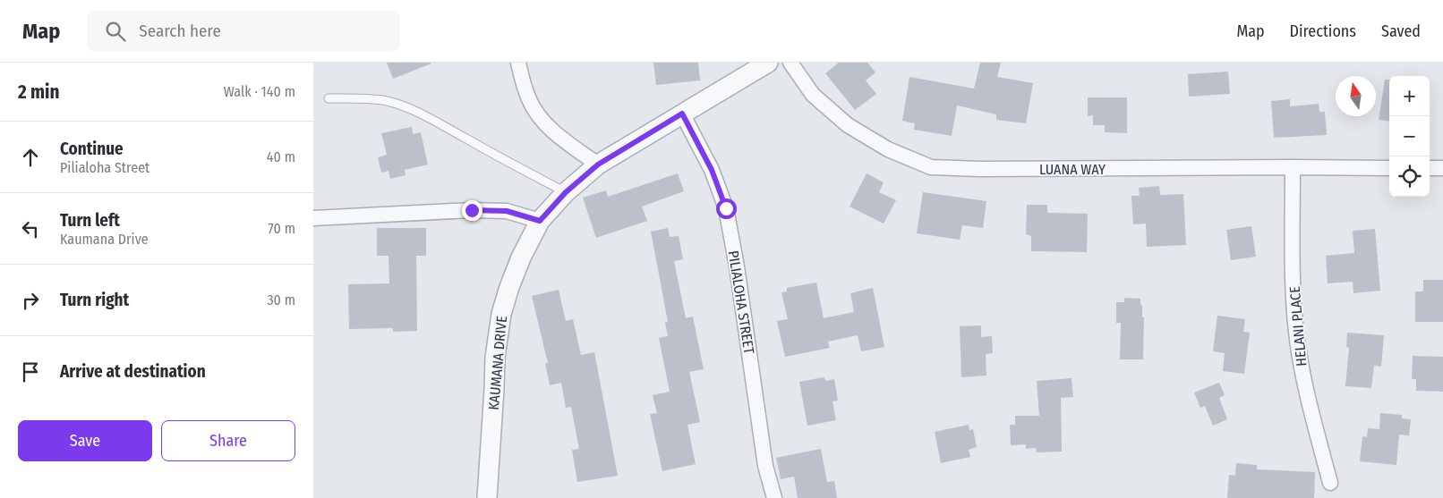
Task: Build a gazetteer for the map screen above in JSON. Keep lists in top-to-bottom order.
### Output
{
  "streets": {
    "street": [
      "LUANA WAY",
      "PILIALOHA STREET",
      "HELANI PLACE",
      "KAUMANA DRIVE"
    ]
  },
  "crossings": [
    ["LUANA WAY", "HELANI PLACE"],
    ["PILIALOHA STREET", "KAUMANA DRIVE"]
  ],
  "north": "top",
  "page": {
    "header": "Map",
    "search": "Search here",
    "nav": ["Map", "Directions", "Saved"],
    "heading": ["2 min", "Walk · 140 m"],
    "map_buttons": ["+", "−"],
    "list": [
      ["Continue", "Pilialoha Street", "40 m"],
      ["Turn left", "Kaumana Drive", "70 m"],
      ["Turn right", "30 m"],
      "Arrive at destination"
    ],
    "buttons": ["Save", "Share"]
  }
}
